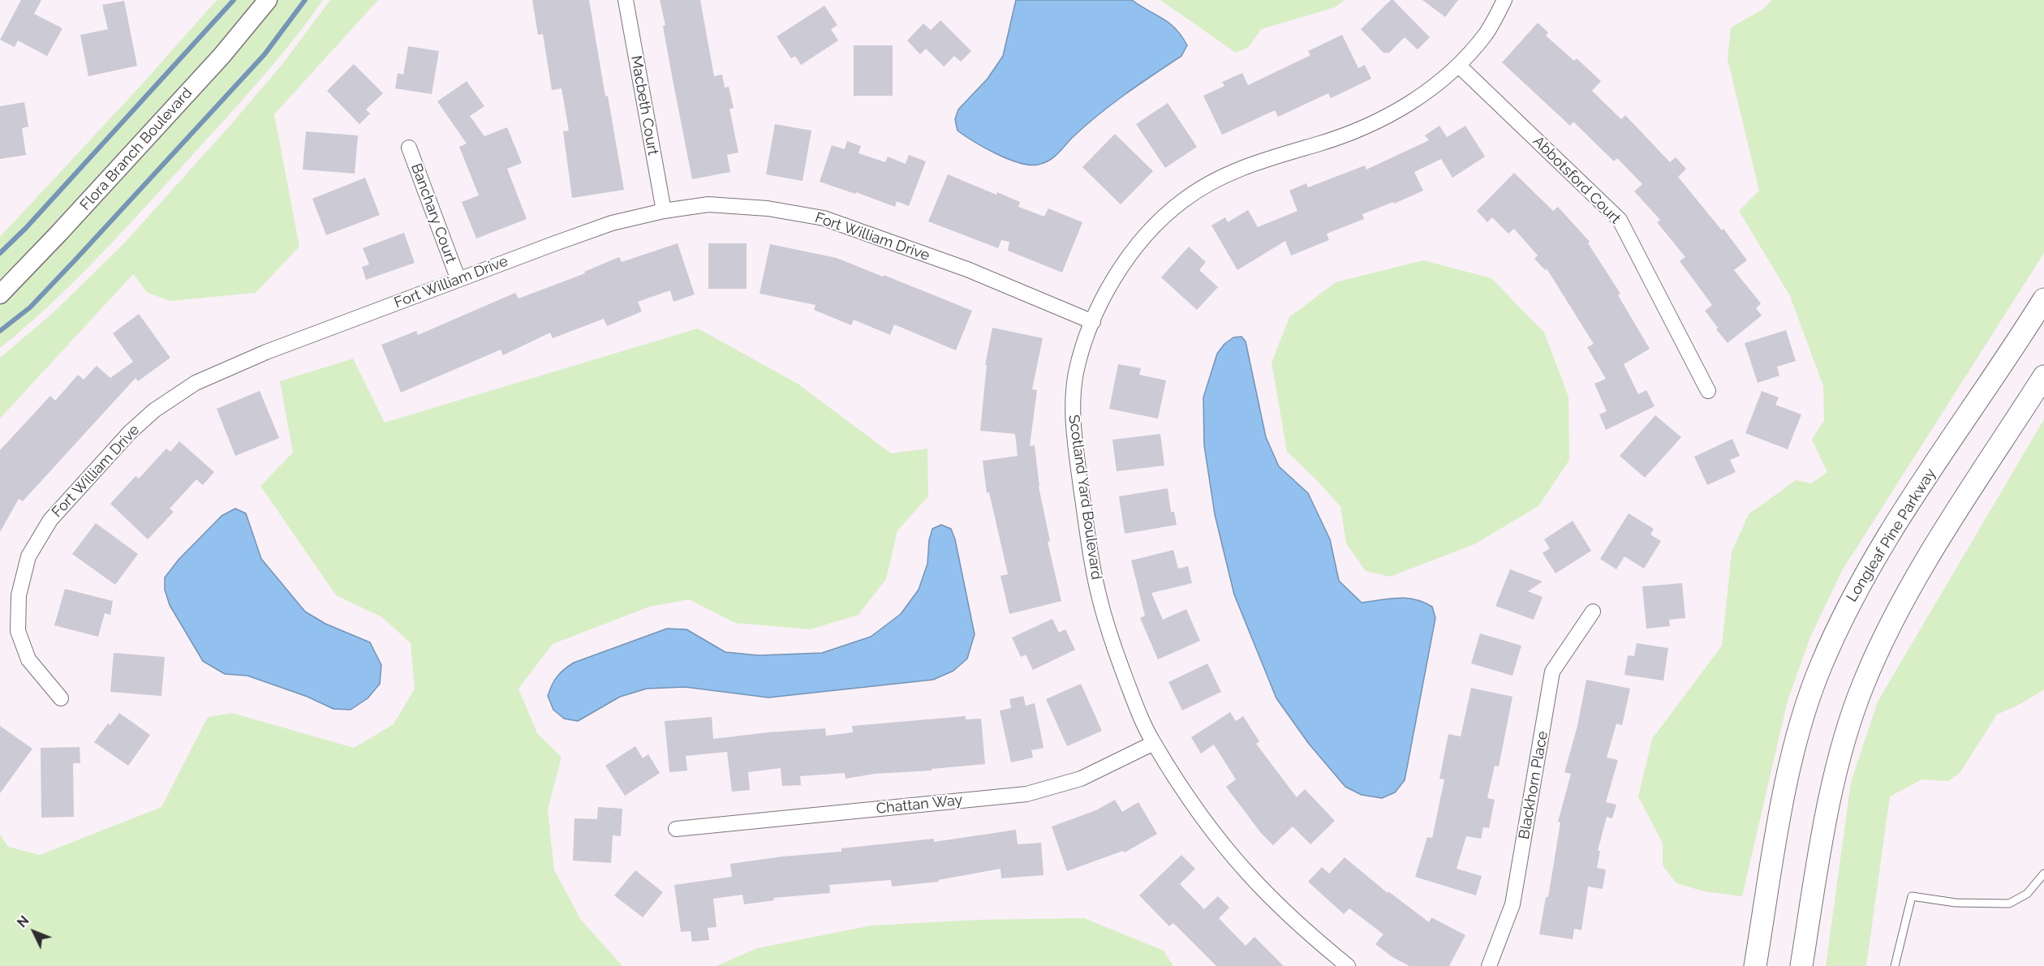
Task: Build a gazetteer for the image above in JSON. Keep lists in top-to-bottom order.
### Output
{
  "streets": {
    "main road": ["Longleaf Pine Parkway"],
    "street": [
      "Macbeth Court",
      "Flora Branch Boulevard",
      "Abbotsford Court",
      "Banchary Court",
      "Fort William Drive",
      "Scotland Yard Boulevard",
      "Blackhorn Place",
      "Chattan Way"
    ]
  },
  "crossings": [
    ["Macbeth Court", "Fort William Drive"],
    ["Abbotsford Court", "Scotland Yard Boulevard"],
    ["Banchary Court", "Fort William Drive"],
    ["Fort William Drive", "Scotland Yard Boulevard"],
    ["Scotland Yard Boulevard", "Chattan Way"]
  ],
  "north": "top left"
}
